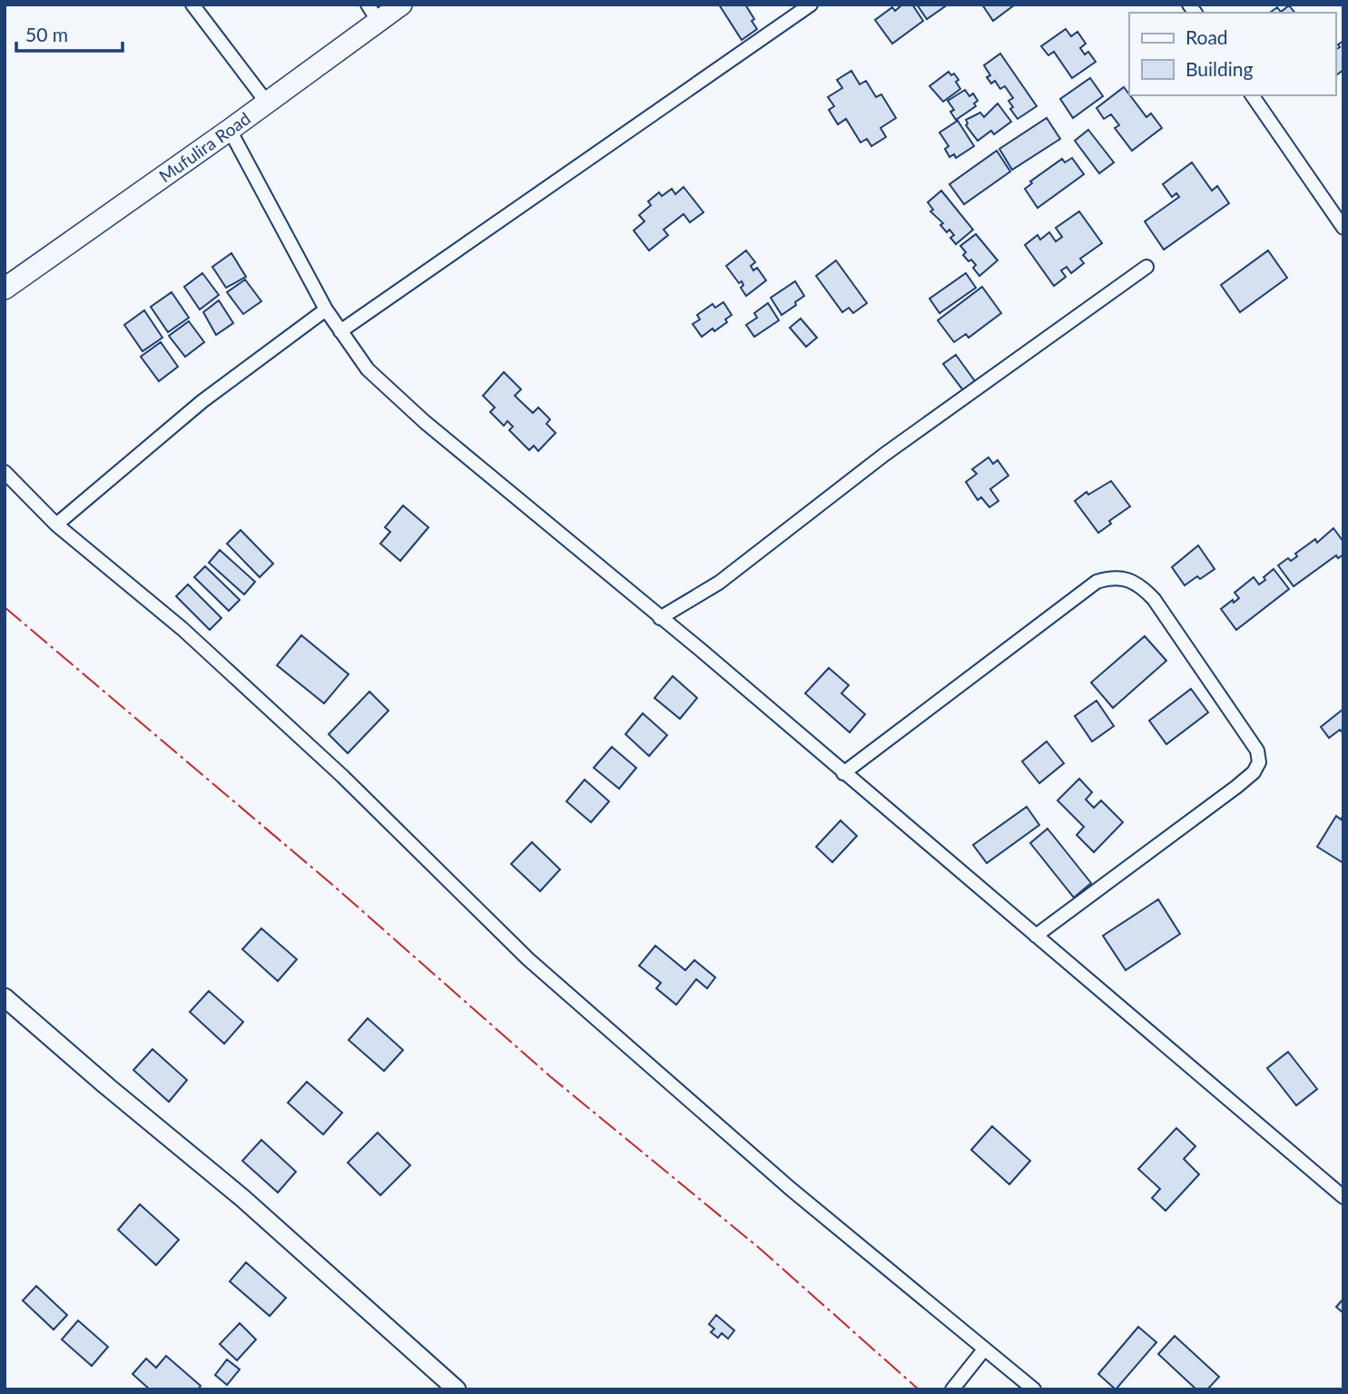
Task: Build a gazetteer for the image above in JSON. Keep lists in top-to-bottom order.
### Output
{
  "streets": {
    "main road": ["Mufulira Road"]
  },
  "legend": ["Road", "Building"],
  "scale_bar": "50 m"
}
